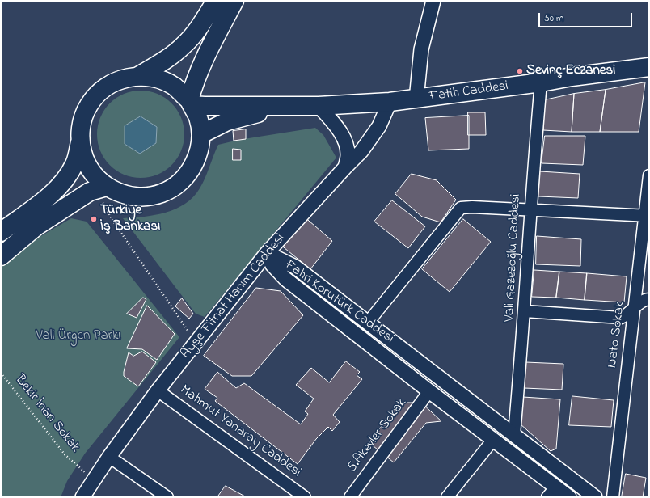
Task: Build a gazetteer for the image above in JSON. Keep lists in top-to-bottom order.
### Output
{
  "streets": {
    "main road": ["Fatih Caddesi"],
    "street": [
      "Vali Gazezoğlu Caddesi",
      "Ayşe Fitnat Hanım Caddesi",
      "Fahri Korutürk Caddesi",
      "Nato Sokak",
      "Mahmut Yanaray Caddesi",
      "5.Akevler Sokak"
    ],
    "path": ["Bekir İnan Sokak"]
  },
  "crossings": [
    ["Fatih Caddesi", "Vali Gazezoğlu Caddesi"],
    ["Fatih Caddesi", "Ayşe Fitnat Hanım Caddesi"],
    ["Vali Gazezoğlu Caddesi", "Fahri Korutürk Caddesi"],
    ["Ayşe Fitnat Hanım Caddesi", "Fahri Korutürk Caddesi"],
    ["Ayşe Fitnat Hanım Caddesi", "Bekir İnan Sokak"],
    ["Ayşe Fitnat Hanım Caddesi", "Mahmut Yanaray Caddesi"],
    ["Fahri Korutürk Caddesi", "5.Akevler Sokak"]
  ],
  "parks": ["Vali Ürgen Parkı"],
  "places": ["Sevinç Eczanesi", "Türkiye İş Bankası"],
  "scale_bar": "50 m"
}
